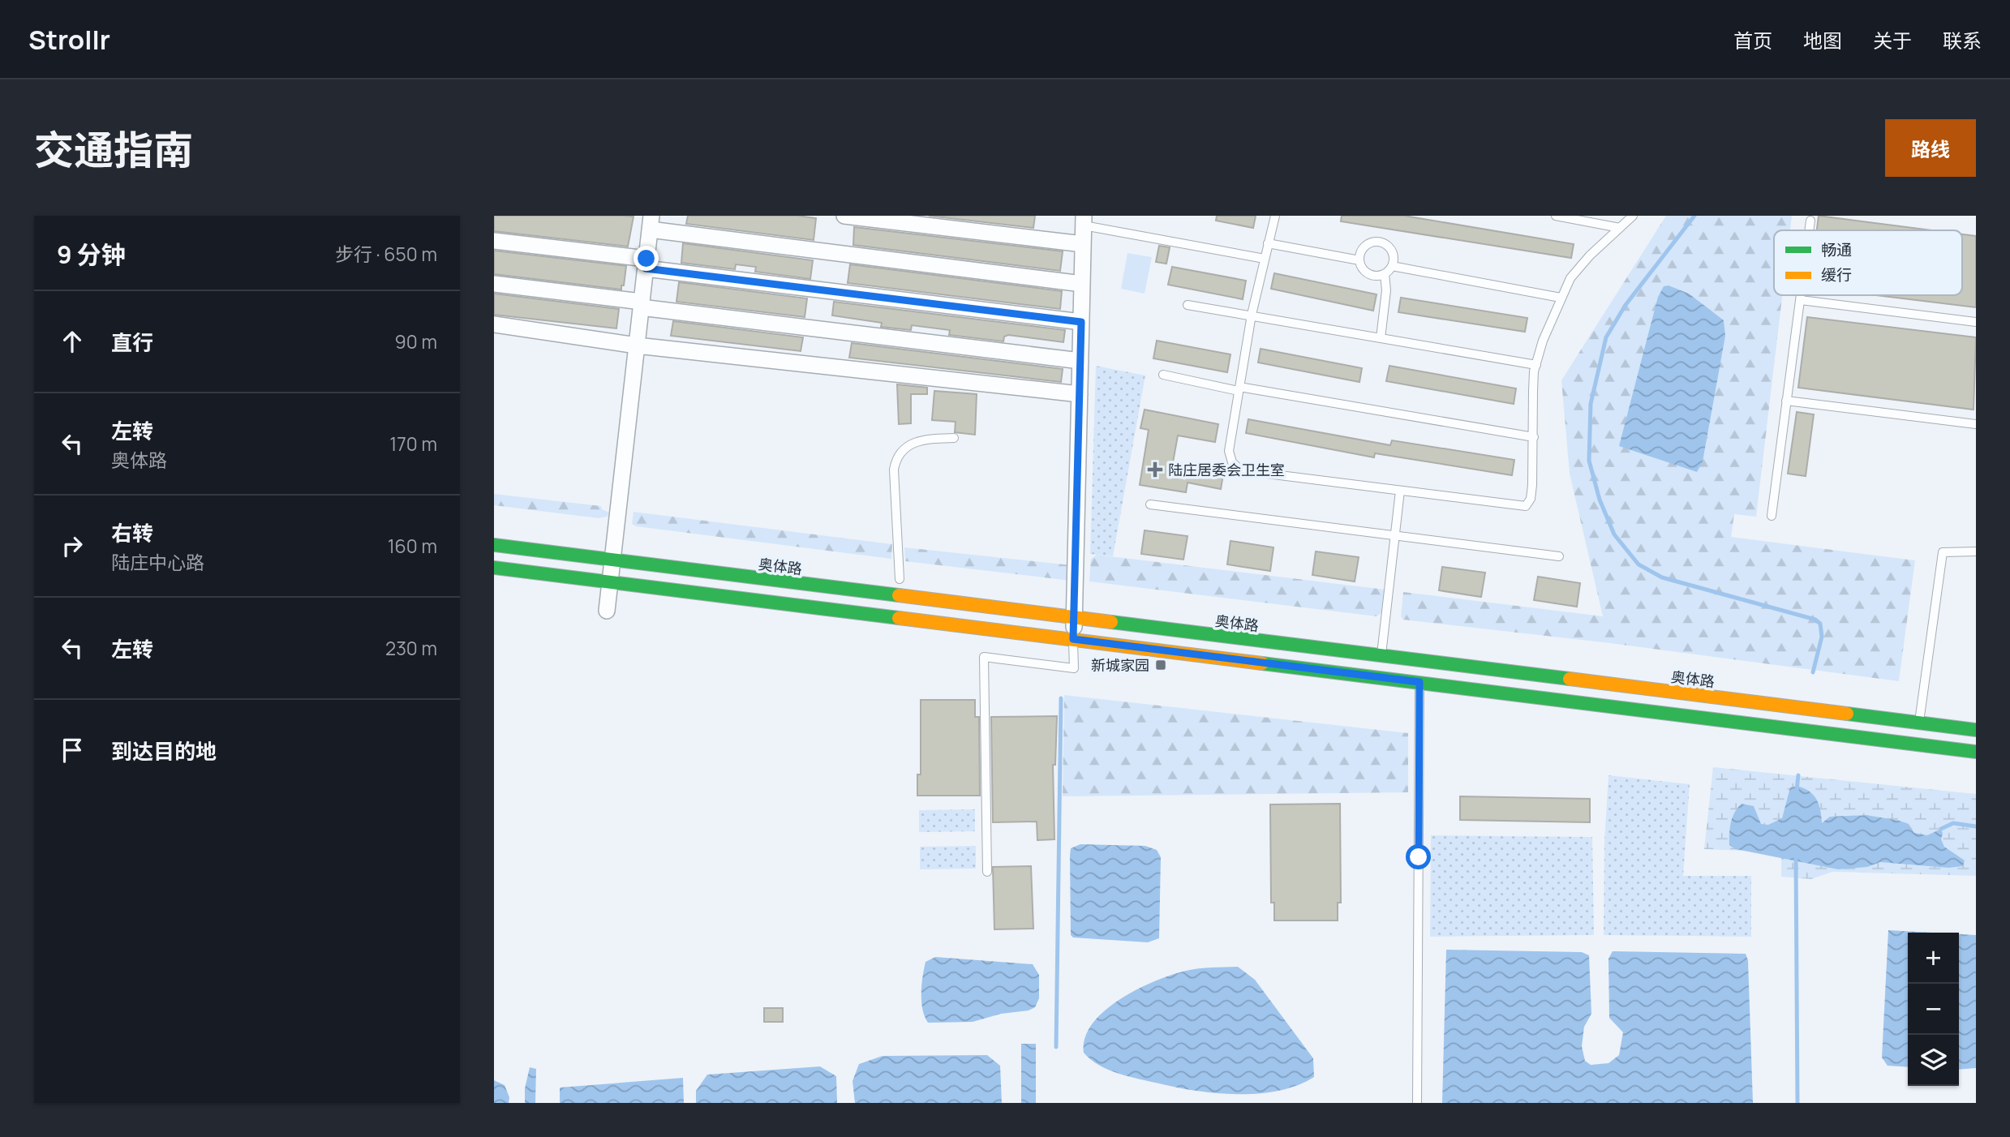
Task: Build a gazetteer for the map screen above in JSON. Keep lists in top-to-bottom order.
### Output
{
  "streets": {
    "main road": ["奥体路"]
  },
  "places": {
    "health": ["陆庄居委会卫生室"],
    "transit": ["新城家园"]
  },
  "legend": ["畅通", "缓行"],
  "page": {
    "header": "Strollr",
    "nav": [
      "首页",
      "地图",
      "关于",
      "联系"
    ],
    "title": "交通指南",
    "buttons": "路线",
    "heading": ["9 分钟", "步行 · 650 m"],
    "list": [
      ["直行", "90 m"],
      ["左转", "奥体路", "170 m"],
      ["右转", "陆庄中心路", "160 m"],
      ["左转", "230 m"],
      "到达目的地"
    ],
    "map_buttons": ["+", "−"]
  }
}
